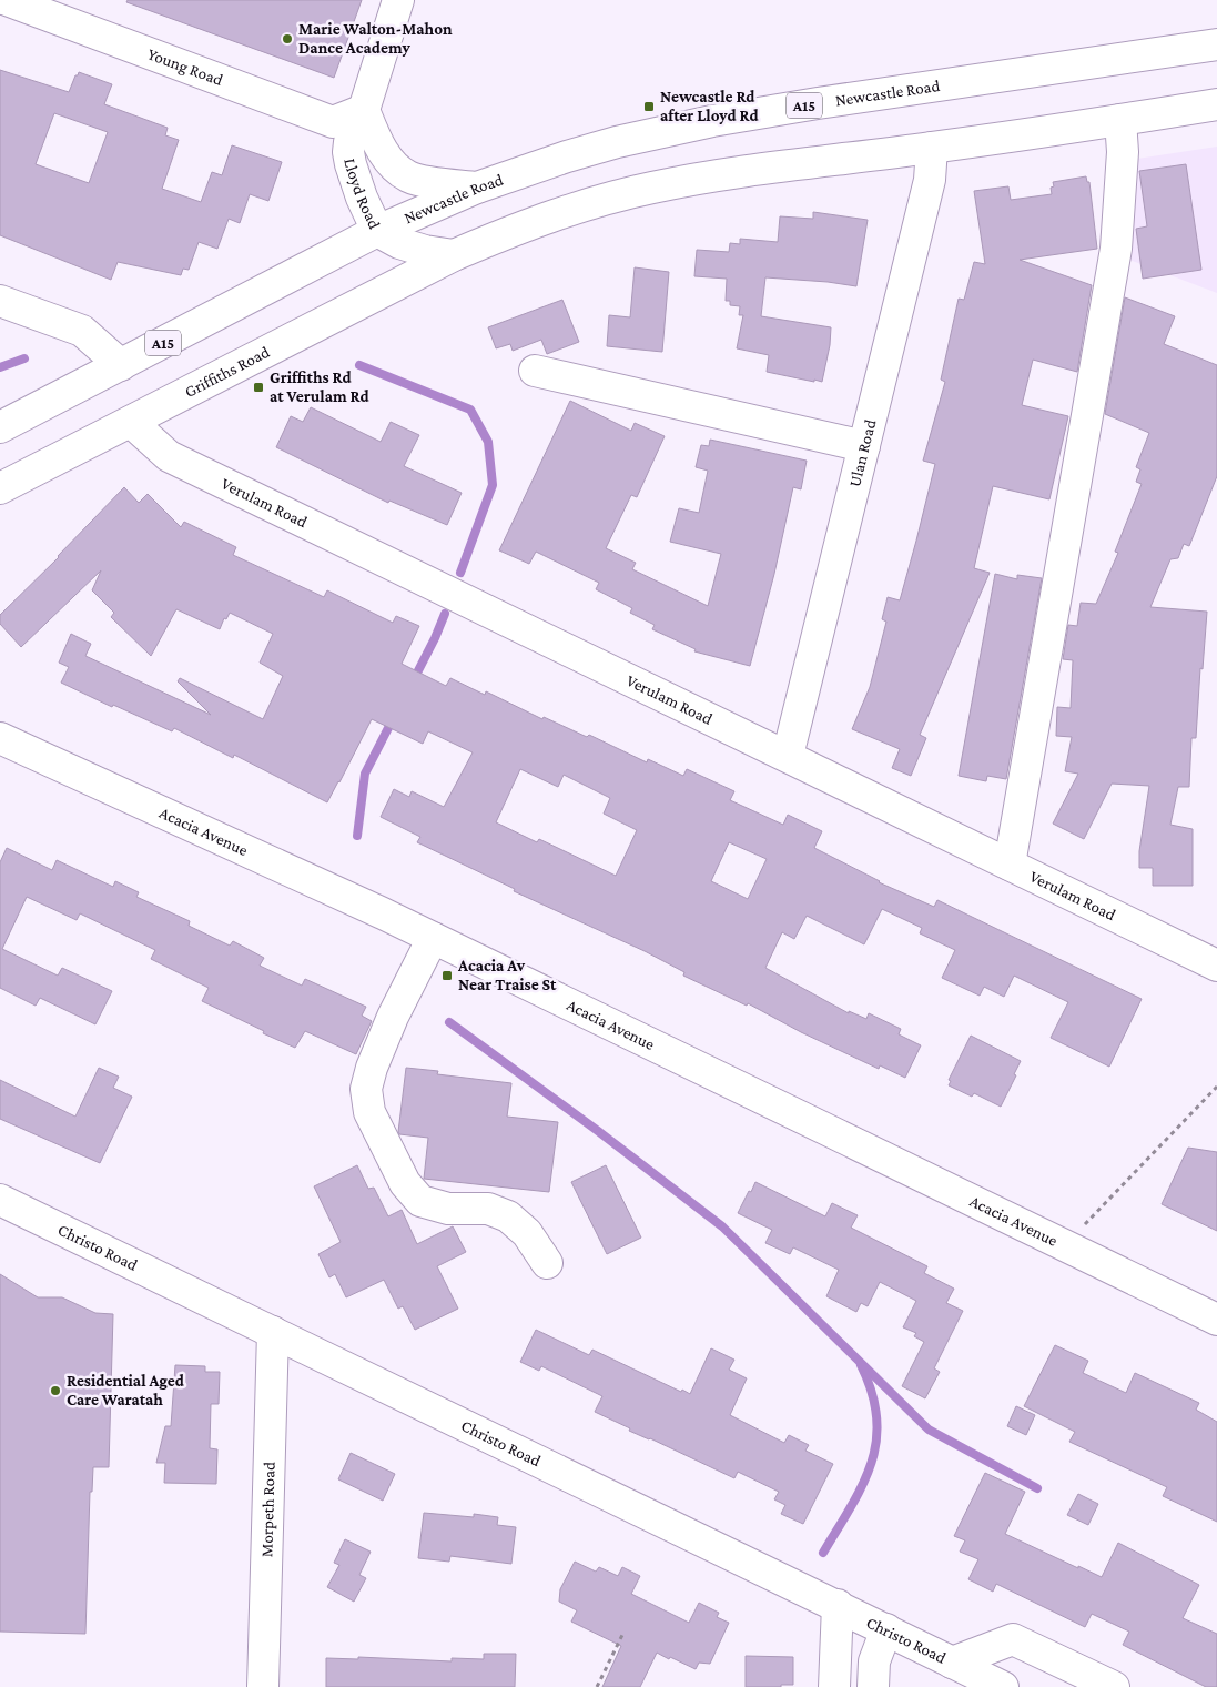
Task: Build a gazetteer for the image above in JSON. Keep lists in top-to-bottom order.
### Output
{
  "streets": {
    "main road": [
      "Young Road",
      "Newcastle Road",
      "A15",
      "Lloyd Road",
      "Griffiths Road",
      "Ulan Road",
      "Verulam Road",
      "Acacia Avenue",
      "Christo Road",
      "Morpeth Road"
    ]
  },
  "crossings": [
    ["Young Road", "Lloyd Road"],
    ["Newcastle Road", "A15"],
    ["Newcastle Road", "Lloyd Road"],
    ["A15", "Lloyd Road"],
    ["Lloyd Road", "Griffiths Road"],
    ["Griffiths Road", "Verulam Road"],
    ["Ulan Road", "Verulam Road"],
    ["Christo Road", "Morpeth Road"]
  ],
  "places": {
    "other": ["Marie Walton-Mahon Dance Academy", "Residential Aged Care Waratah"],
    "transit": ["Newcastle Rd after Lloyd Rd", "Griffiths Rd at Verulam Rd", "Acacia Av Near Traise St"]
  }
}
